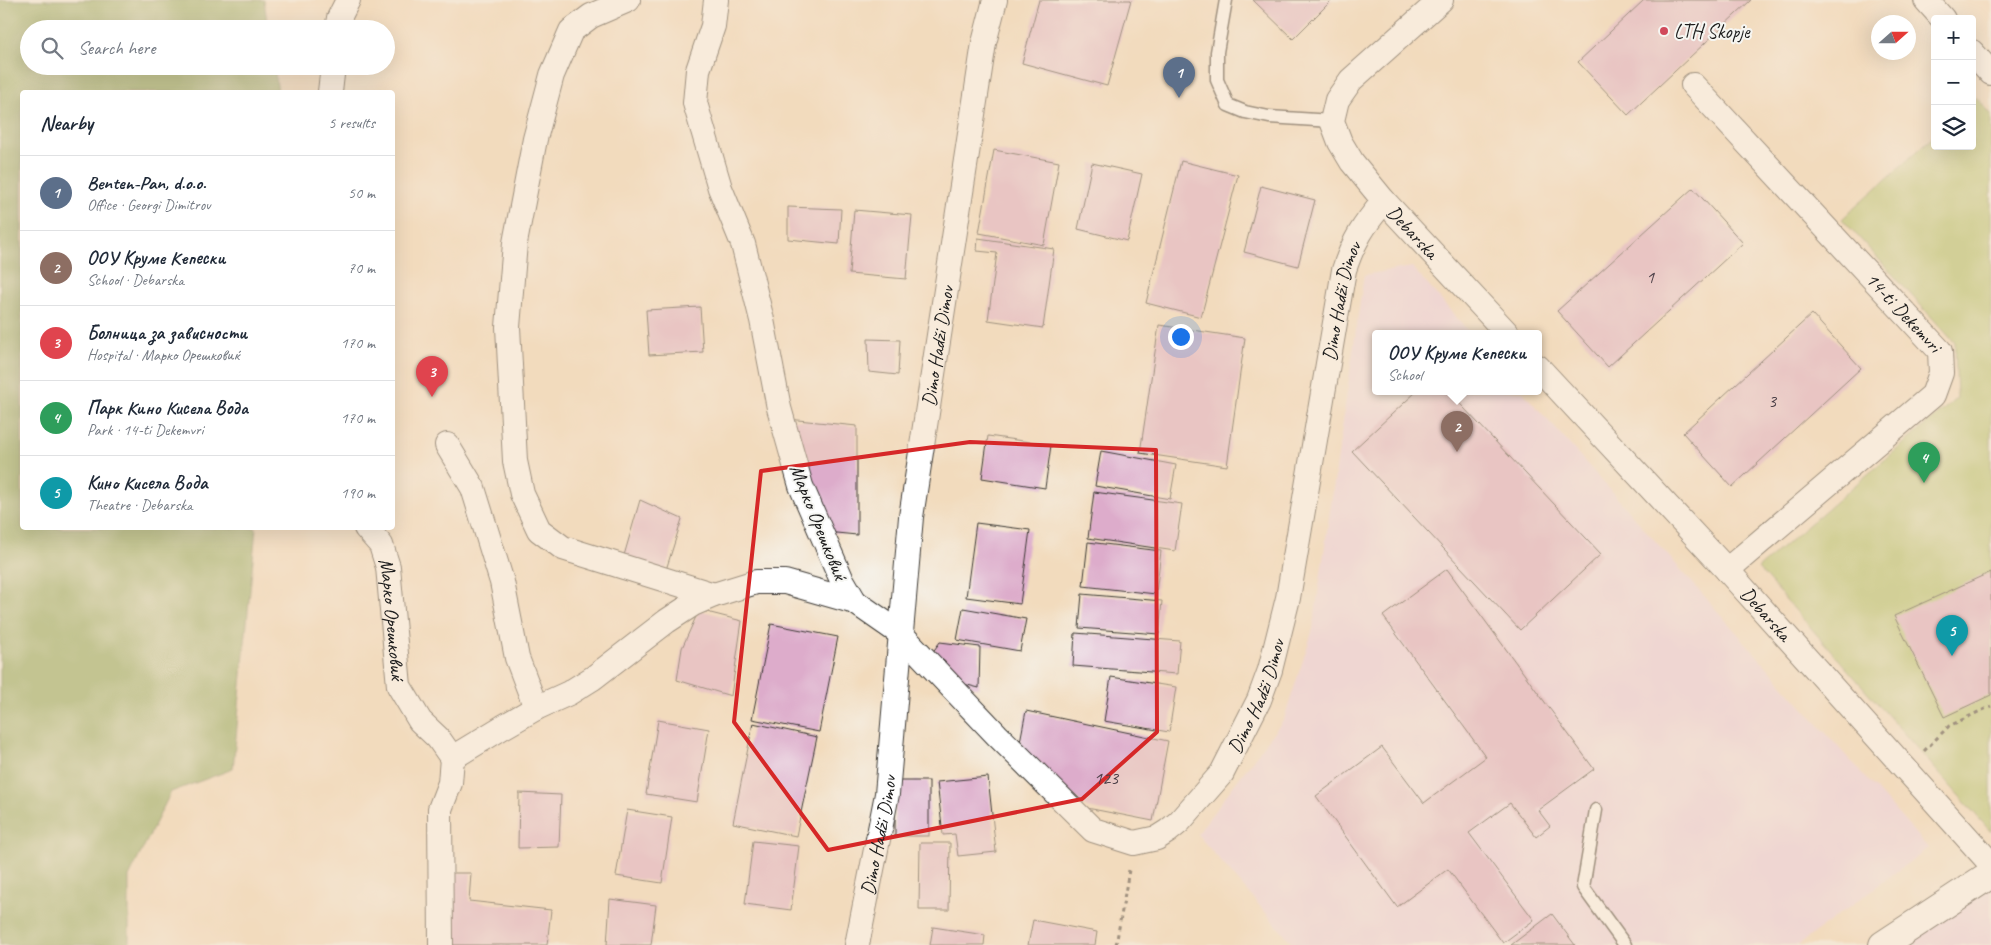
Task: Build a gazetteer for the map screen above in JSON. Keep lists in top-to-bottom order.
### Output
{
  "streets": {
    "street": [
      "Debarska",
      "Dimo Hadži Dimov",
      "14-ti Dekemvri",
      "Марко Орешковиќ"
    ]
  },
  "crossings": [
    ["Debarska", "Dimo Hadži Dimov"],
    ["Debarska", "14-ti Dekemvri"]
  ],
  "places": ["LTH Skopje"],
  "house_numbers": ["1", "3", "123"],
  "north": "right",
  "page": {
    "map_buttons": ["+", "−"],
    "search": "Search here",
    "pins": [
      "1",
      "3",
      "2",
      "4",
      "5"
    ],
    "heading": ["Nearby", "5 results"],
    "list": [
      {
        "mark": "1",
        "name": "Benten-Pan, d.o.o.",
        "note": "Office · Georgi Dimitrov",
        "value": "50 m"
      },
      {
        "mark": "2",
        "name": "ООУ Круме Кепески",
        "note": "School · Debarska",
        "value": "70 m"
      },
      {
        "mark": "3",
        "name": "Болница за зависности",
        "note": "Hospital · Марко Орешковиќ",
        "value": "170 m"
      },
      {
        "mark": "4",
        "name": "Парк Кино Кисела Вода",
        "note": "Park · 14-ti Dekemvri",
        "value": "170 m"
      },
      {
        "mark": "5",
        "name": "Кино Кисела Вода",
        "note": "Theatre · Debarska",
        "value": "190 m"
      }
    ],
    "popup": ["ООУ Круме Кепески", "School"]
  }
}
